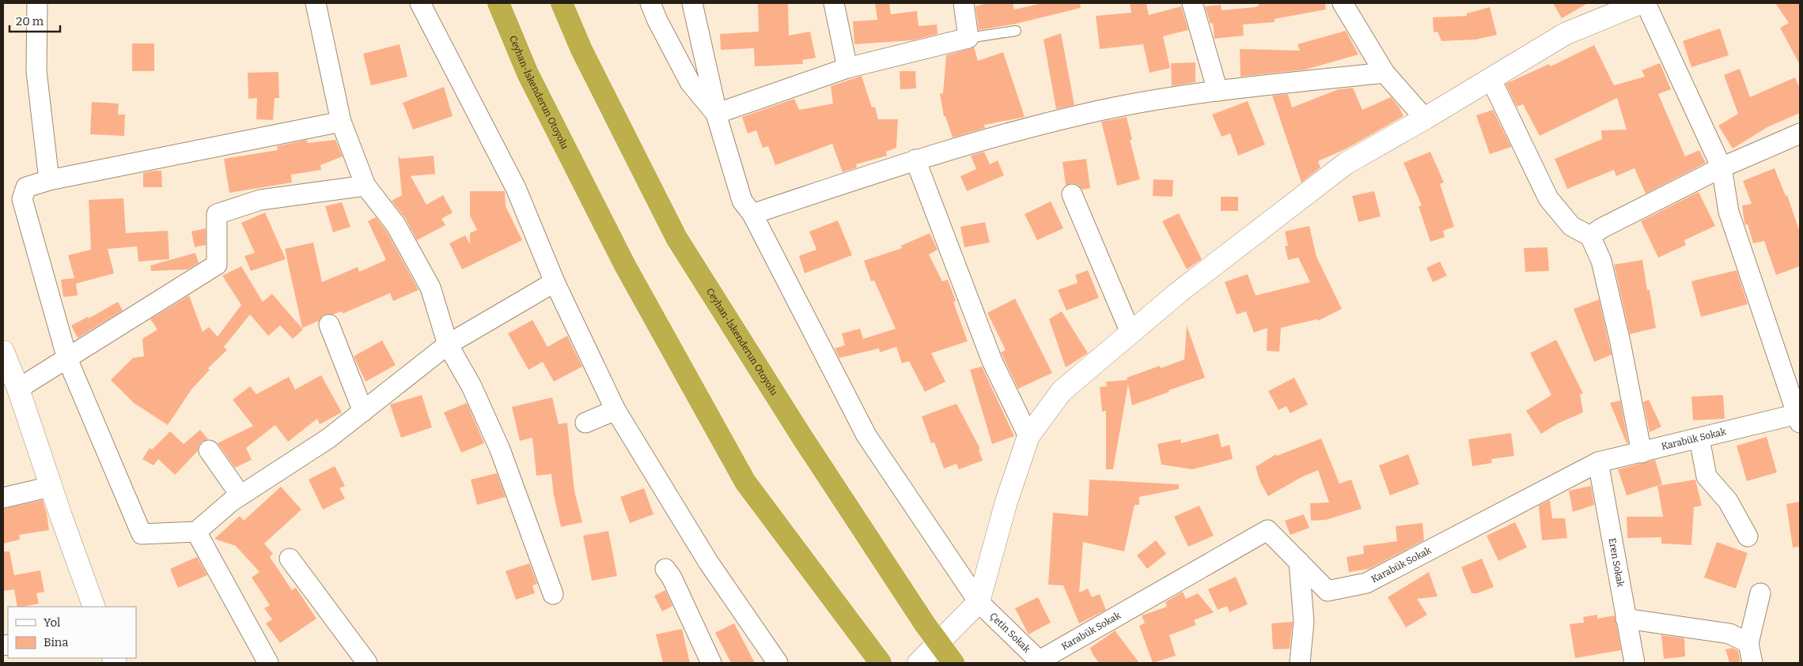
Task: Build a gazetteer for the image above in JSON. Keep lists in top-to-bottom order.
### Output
{
  "streets": {
    "highway": ["Ceyhan-İskenderun Otoyolu"],
    "street": ["Karabük Sokak", "Eren Sokak", "Çetin Sokak"]
  },
  "crossings": [
    ["Karabük Sokak", "Eren Sokak"],
    ["Karabük Sokak", "Çetin Sokak"]
  ],
  "legend": ["Yol", "Bina"],
  "scale_bar": "20 m"
}
